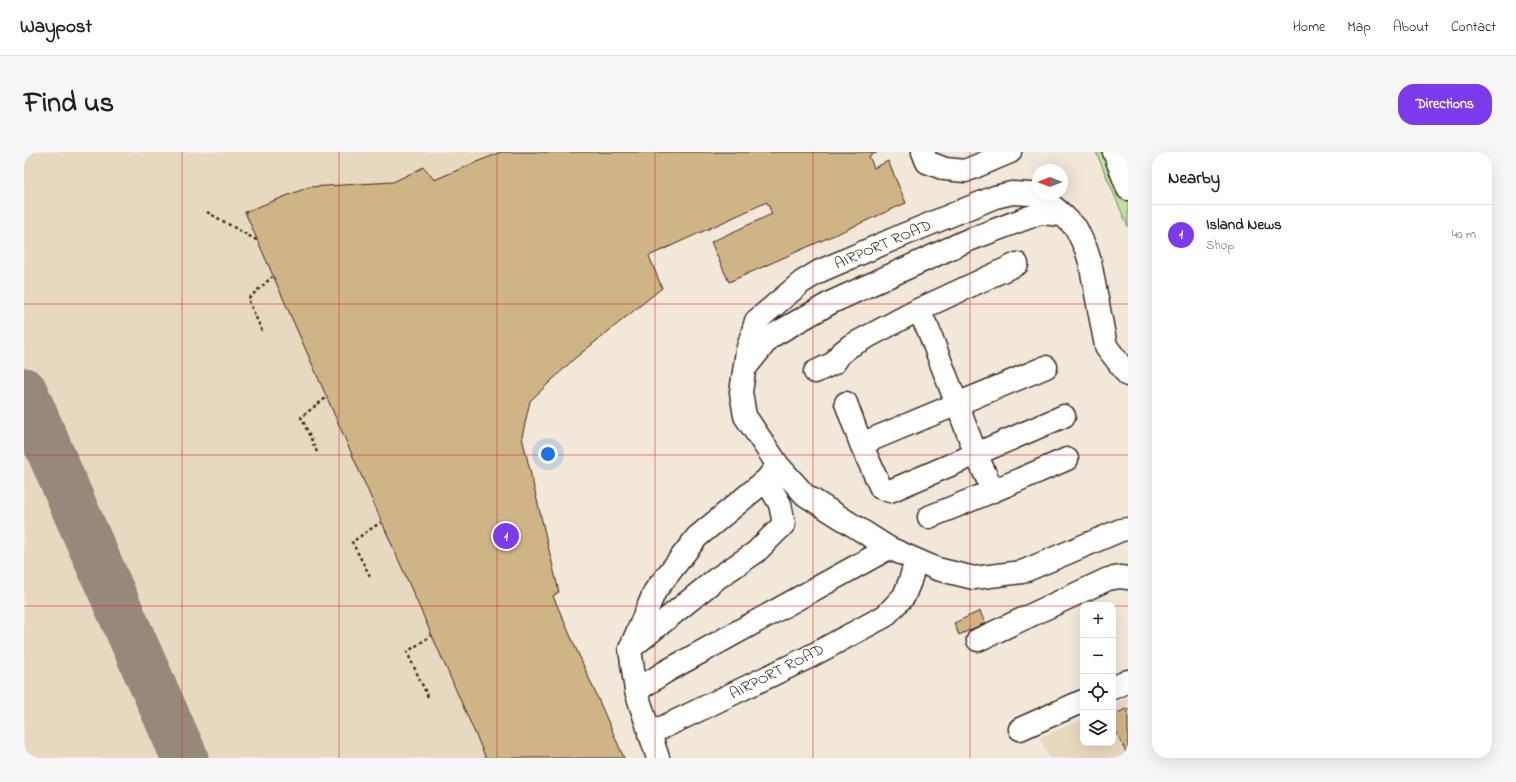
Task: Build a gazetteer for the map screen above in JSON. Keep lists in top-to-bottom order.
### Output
{
  "streets": {
    "lane": ["AIRPORT ROAD"]
  },
  "north": "left",
  "page": {
    "header": "Waypost",
    "nav": [
      "Home",
      "Map",
      "About",
      "Contact"
    ],
    "title": "Find us",
    "buttons": "Directions",
    "heading": "Nearby",
    "list": [
      {
        "mark": "1",
        "name": "Island News",
        "note": "Shop",
        "value": "40 m"
      }
    ],
    "pins": "1",
    "map_buttons": ["+", "−"]
  }
}
